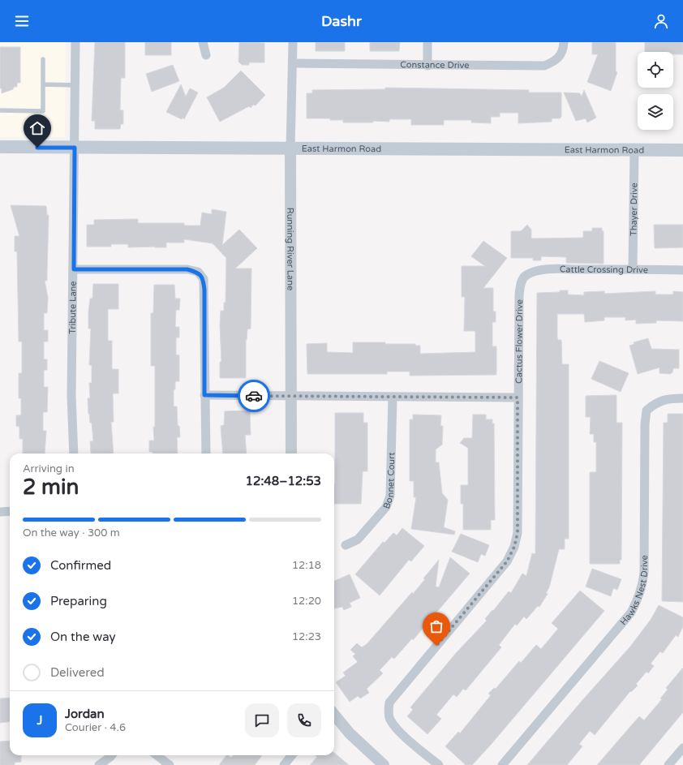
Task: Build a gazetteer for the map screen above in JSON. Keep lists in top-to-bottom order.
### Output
{
  "streets": {
    "main road": ["East Harmon Road"],
    "street": [
      "Constance Drive",
      "Thayer Drive",
      "Running River Lane",
      "Cattle Crossing Drive",
      "Tribute Lane",
      "Cactus Flower Drive",
      "Bonnet Court",
      "Hawks Nest Drive"
    ]
  },
  "crossings": [
    ["Constance Drive", "Running River Lane"],
    ["East Harmon Road", "Thayer Drive"],
    ["East Harmon Road", "Running River Lane"],
    ["East Harmon Road", "Tribute Lane"],
    ["Thayer Drive", "Cattle Crossing Drive"],
    ["Cattle Crossing Drive", "Cactus Flower Drive"]
  ],
  "page": {
    "header": "Dashr",
    "heading": ["2 min", "Arriving in", "12:48–12:53"],
    "panel": ["Jordan", "Courier · 4.6"],
    "bar": "On the way · 300 m",
    "list": [
      ["Confirmed", "12:18"],
      ["Preparing", "12:20"],
      ["On the way", "12:23"],
      "Delivered"
    ],
    "round": "J"
  }
}
